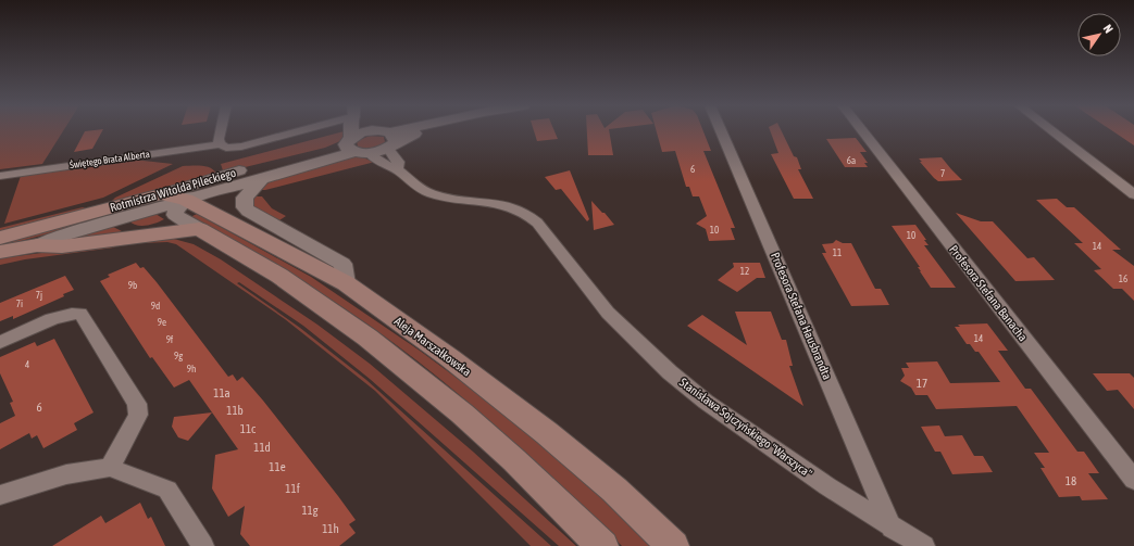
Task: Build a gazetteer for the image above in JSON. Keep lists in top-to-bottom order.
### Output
{
  "streets": {
    "main road": ["Rotmistrza Witolda Pileckiego", "Aleja Marszałkowska"],
    "street": [
      "Świętego Brata Alberta",
      "Profesora Stefana Banacha",
      "Profesora Stefana Hausbrandta",
      "Stanisława Sojczyńskiego \"Warszyca\""
    ]
  },
  "crossings": [
    ["Rotmistrza Witolda Pileckiego", "Aleja Marszałkowska"],
    ["Rotmistrza Witolda Pileckiego", "Stanisława Sojczyńskiego \"Warszyca\""],
    ["Profesora Stefana Hausbrandta", "Stanisława Sojczyńskiego \"Warszyca\""]
  ],
  "house_numbers": [
    "6a",
    "6",
    "7",
    "10",
    "10",
    "14",
    "11",
    "12",
    "16",
    "9b",
    "7j",
    "7i",
    "9d",
    "9e",
    "14",
    "9f",
    "9g",
    "4",
    "9h",
    "17",
    "11a",
    "6",
    "11b",
    "11c",
    "11d",
    "11e",
    "18",
    "11f",
    "11g",
    "11h"
  ],
  "north": "top right"
}
